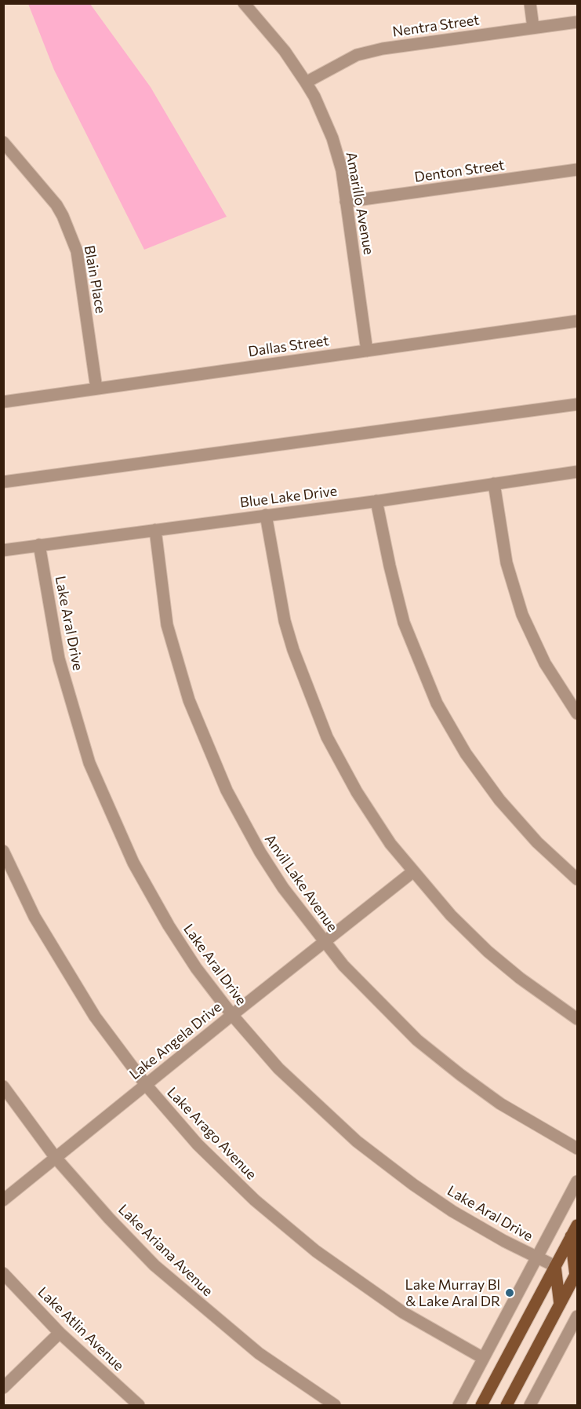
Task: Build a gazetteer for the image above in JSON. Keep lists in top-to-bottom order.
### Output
{
  "streets": {
    "street": [
      "Nentra Street",
      "Denton Street",
      "Amarillo Avenue",
      "Blain Place",
      "Dallas Street",
      "Blue Lake Drive",
      "Lake Aral Drive",
      "Anvil Lake Avenue",
      "Lake Angela Drive",
      "Lake Arago Avenue",
      "Lake Ariana Avenue",
      "Lake Atlin Avenue"
    ]
  },
  "crossings": [
    ["Nentra Street", "Amarillo Avenue"],
    ["Denton Street", "Amarillo Avenue"],
    ["Amarillo Avenue", "Dallas Street"],
    ["Blain Place", "Dallas Street"],
    ["Blue Lake Drive", "Lake Aral Drive"],
    ["Blue Lake Drive", "Anvil Lake Avenue"],
    ["Lake Aral Drive", "Lake Angela Drive"],
    ["Anvil Lake Avenue", "Lake Angela Drive"],
    ["Lake Angela Drive", "Lake Arago Avenue"],
    ["Lake Angela Drive", "Lake Ariana Avenue"]
  ],
  "places": ["Lake Murray Bl & Lake Aral DR"]
}
